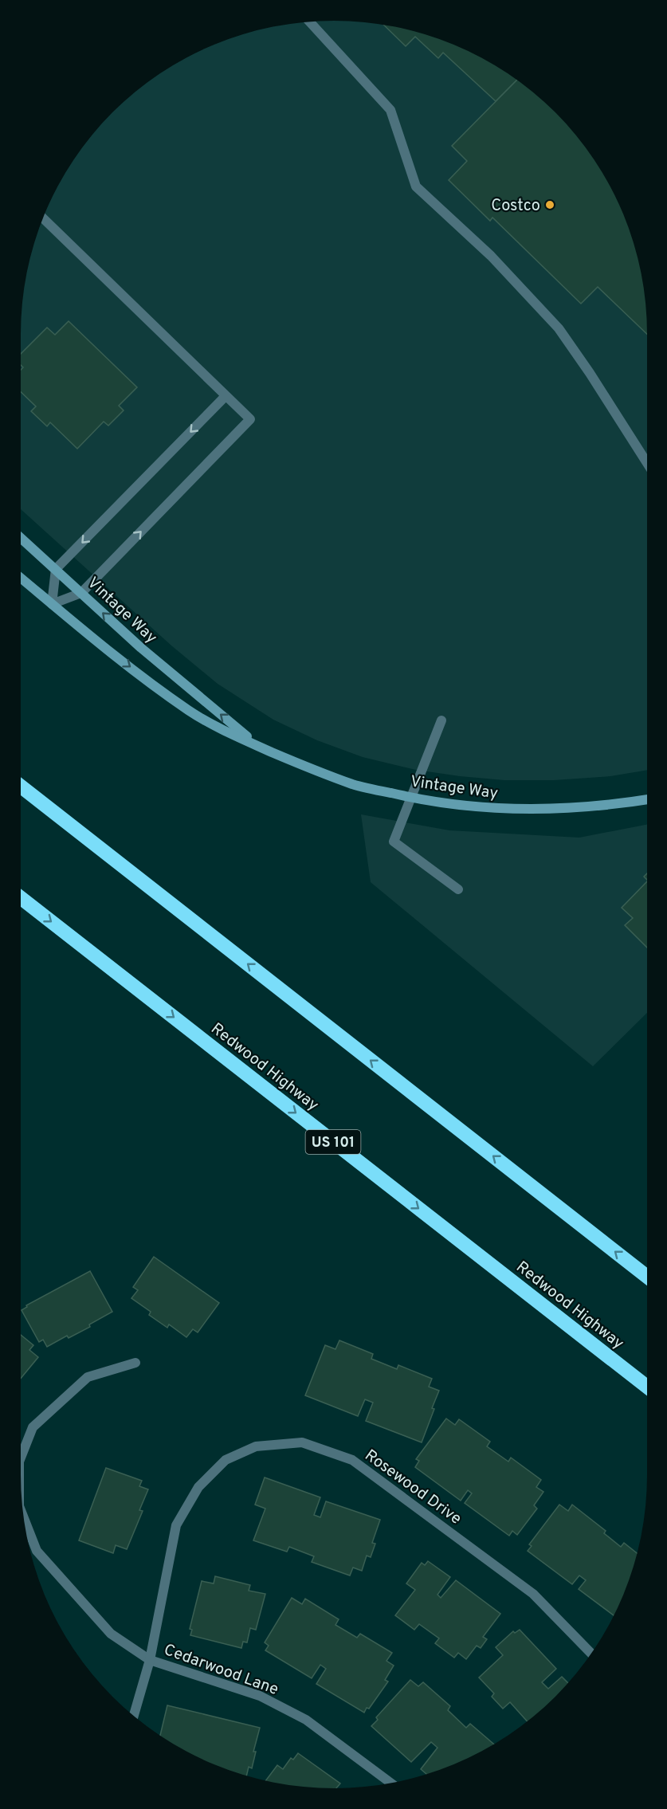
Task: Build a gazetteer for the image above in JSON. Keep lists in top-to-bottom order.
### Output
{
  "streets": {
    "highway": ["Redwood Highway", "US 101"],
    "street": ["Vintage Way", "Rosewood Drive", "Cedarwood Lane"]
  },
  "crossings": [
    ["Rosewood Drive", "Cedarwood Lane"]
  ],
  "places": ["Costco"]
}
